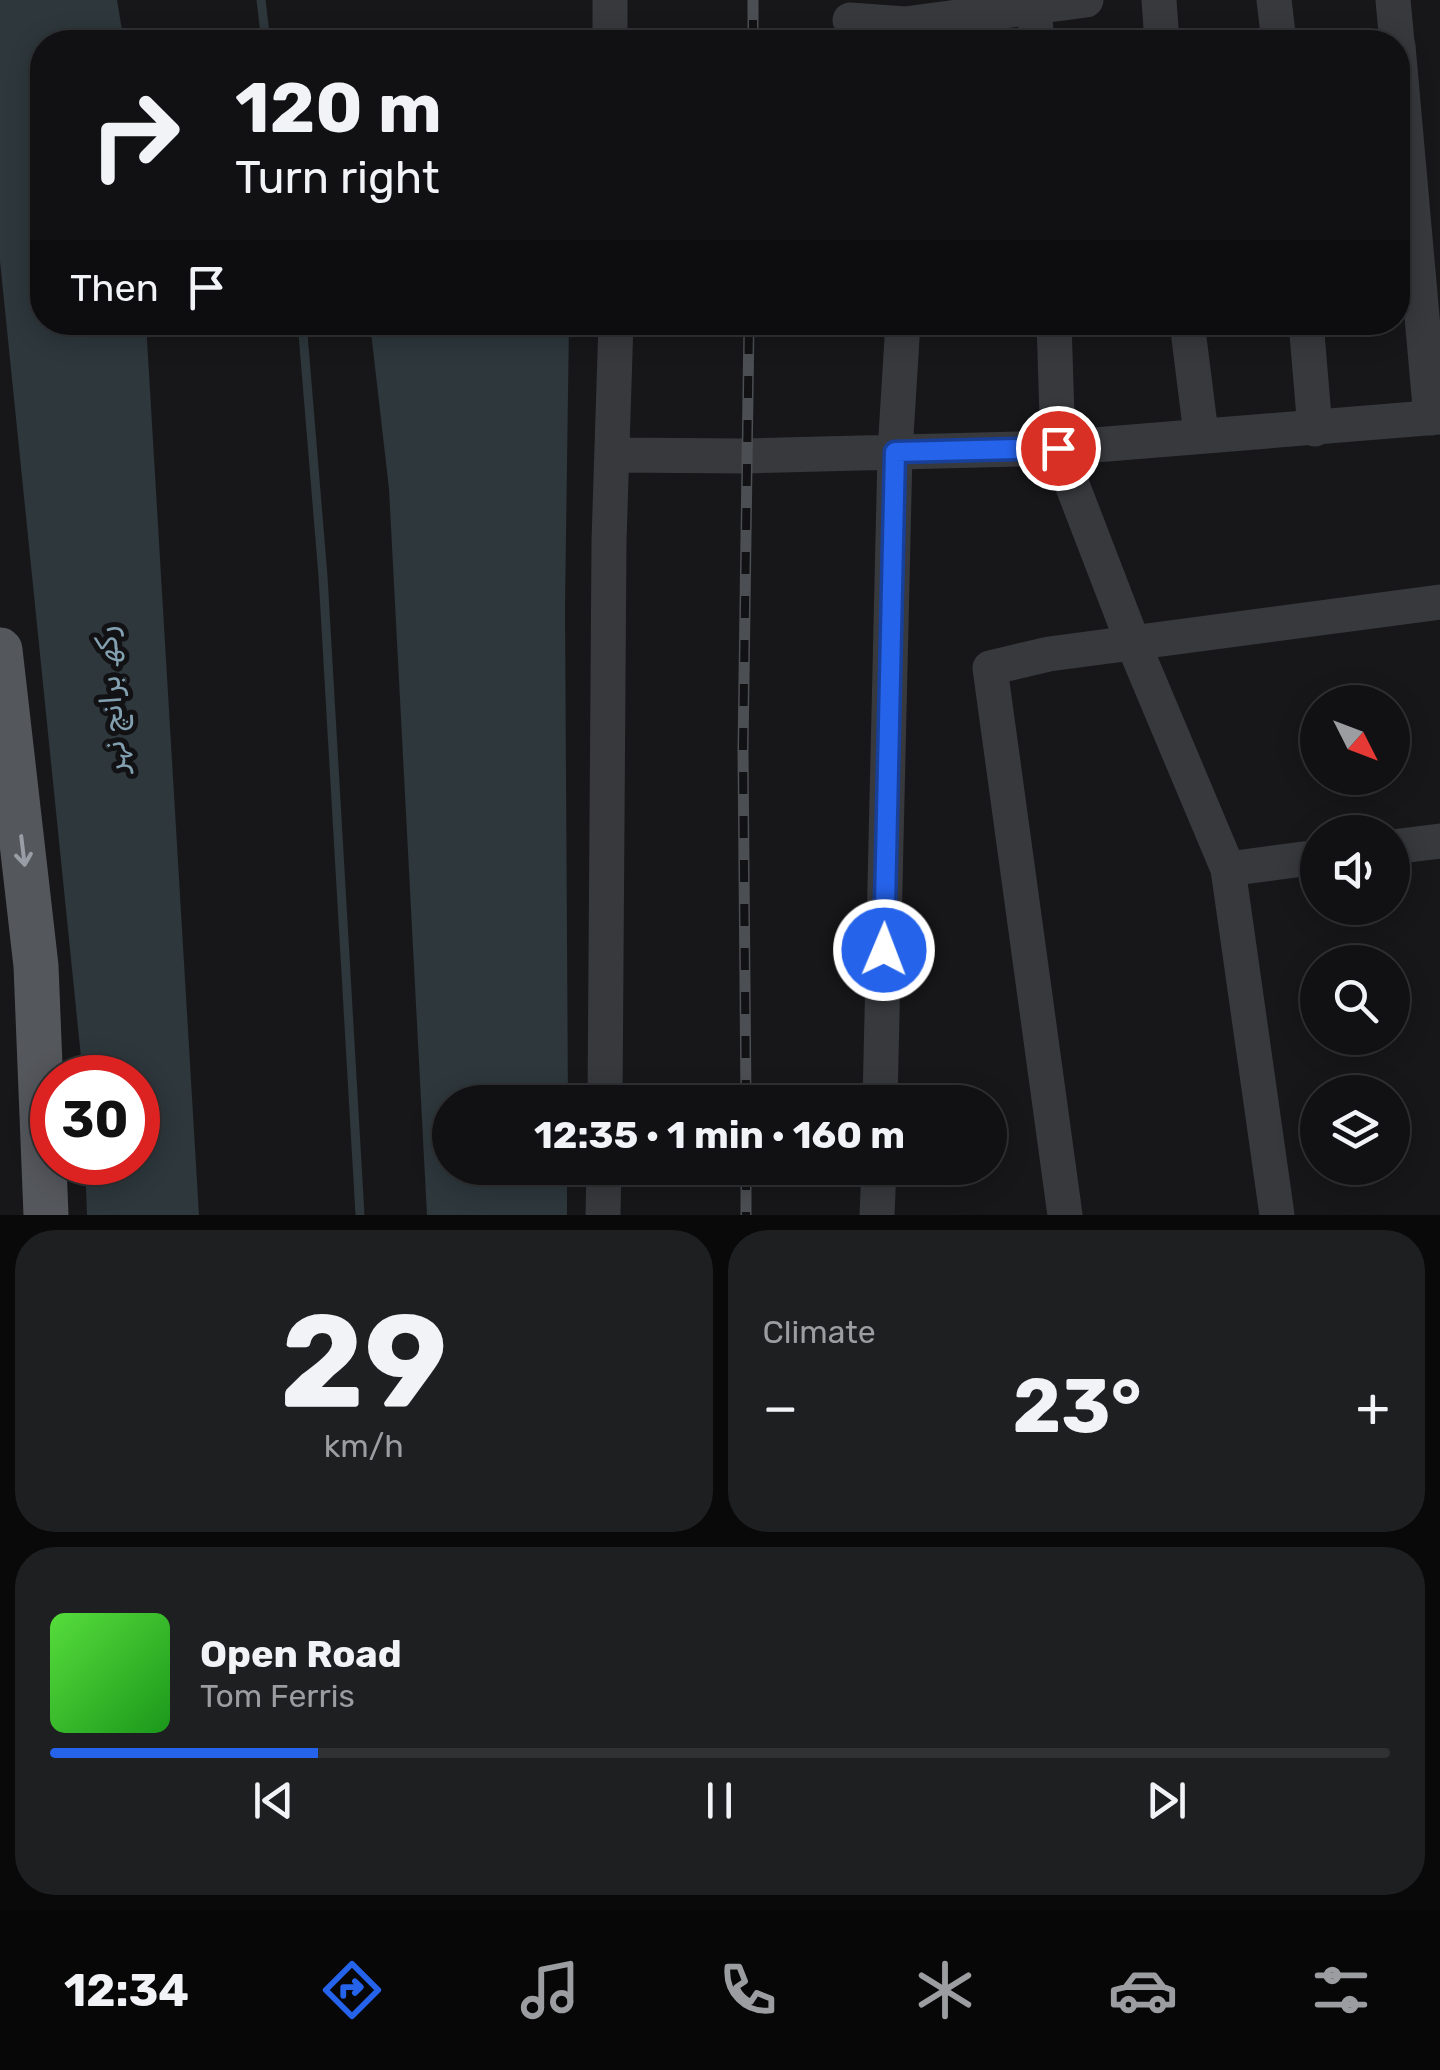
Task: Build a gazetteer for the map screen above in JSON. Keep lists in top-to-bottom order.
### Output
{
  "water": ["رکھ برانچ نہر"],
  "north": "bottom right",
  "page": {
    "turn": ["120 m", "Turn right"],
    "then": "Then",
    "limit": "30",
    "trip": "12:35 · 1 min · 160 m",
    "tile": [
      ["29", "km/h"],
      "Climate"
    ],
    "heat": ["−", "23°", "+"],
    "song": ["Open Road", "Tom Ferris"],
    "tabs": "12:34"
  }
}
